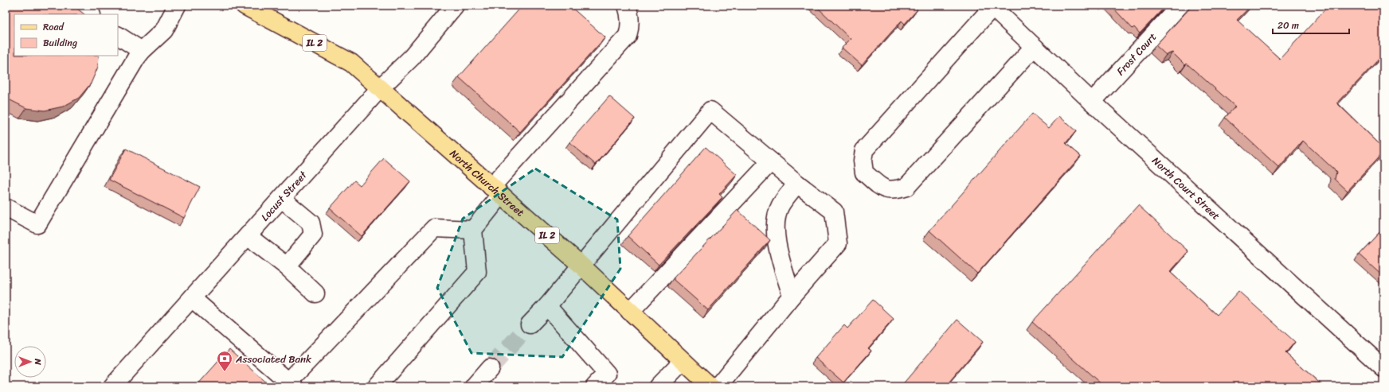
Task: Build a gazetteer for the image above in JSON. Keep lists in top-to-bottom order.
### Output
{
  "streets": {
    "main road": ["IL 2", "North Church Street"],
    "street": ["Frost Court", "North Court Street", "Locust Street"]
  },
  "crossings": [
    ["Frost Court", "North Court Street"],
    ["North Church Street", "Locust Street"]
  ],
  "places": {
    "bank": ["Associated Bank"]
  },
  "legend": ["Road", "Building"],
  "scale_bar": "20 m",
  "north": "right"
}
